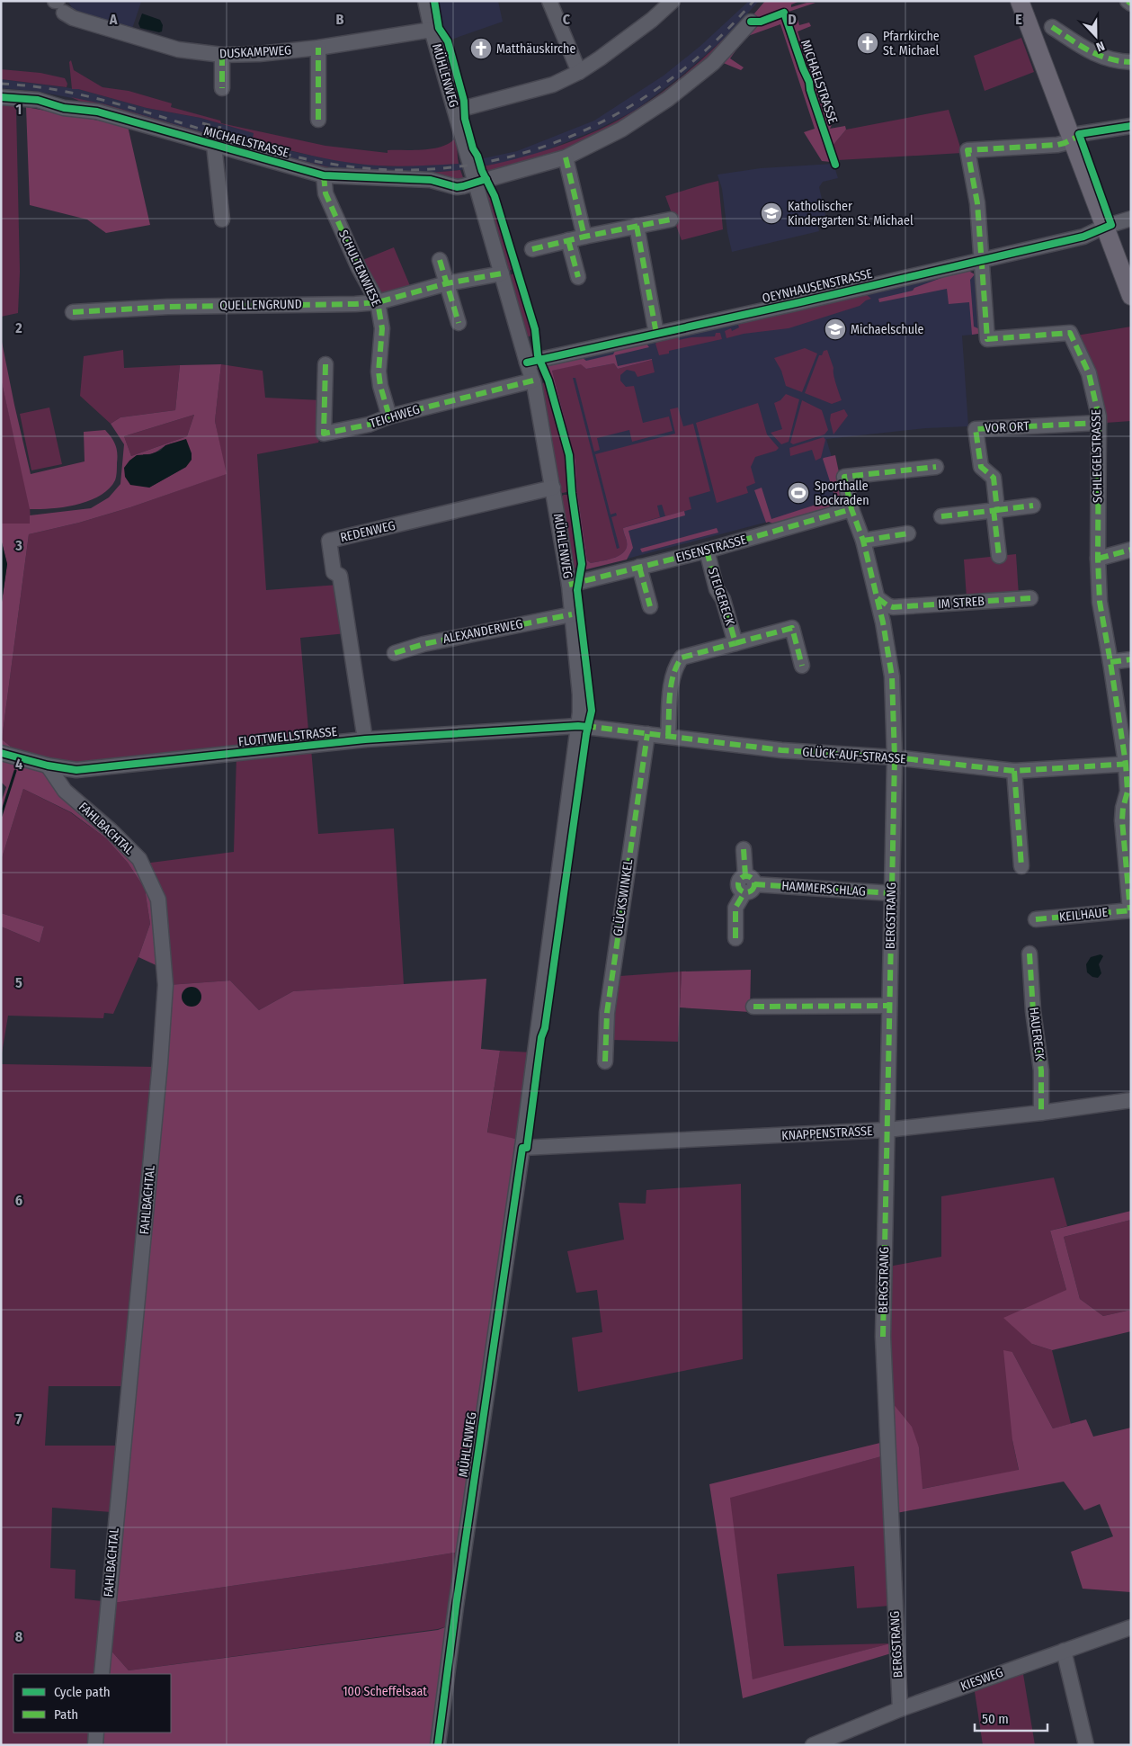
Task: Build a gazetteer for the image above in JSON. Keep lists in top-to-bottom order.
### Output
{
  "streets": {
    "street": [
      "DUSKAMPWEG",
      "MÜHLENWEG",
      "MICHAELSTRASSE",
      "SCHULTENWIESE",
      "OEYNHAUSENSTRASSE",
      "QUELLENGRUND",
      "TEICHWEG",
      "VOR ORT",
      "SCHLEGELSTRASSE",
      "REDENWEG",
      "EISENSTRASSE",
      "STEIGERECK",
      "IM STREB",
      "ALEXANDERWEG",
      "FLOTTWELLSTRASSE",
      "GLÜCK-AUF-STRASSE",
      "FAHLBACHTAL",
      "HAMMERSCHLAG",
      "GLÜCKSWINKEL",
      "KEILHAUE",
      "BERGSTRANG",
      "HAUERECK",
      "KNAPPENSTRASSE",
      "KIESWEG"
    ]
  },
  "crossings": [
    ["DUSKAMPWEG", "MÜHLENWEG"],
    ["MÜHLENWEG", "MICHAELSTRASSE"],
    ["MÜHLENWEG", "OEYNHAUSENSTRASSE"],
    ["MÜHLENWEG", "QUELLENGRUND"],
    ["MÜHLENWEG", "TEICHWEG"],
    ["MÜHLENWEG", "REDENWEG"],
    ["MÜHLENWEG", "EISENSTRASSE"],
    ["MÜHLENWEG", "ALEXANDERWEG"],
    ["MÜHLENWEG", "FLOTTWELLSTRASSE"],
    ["MÜHLENWEG", "GLÜCK-AUF-STRASSE"],
    ["MÜHLENWEG", "KNAPPENSTRASSE"],
    ["MICHAELSTRASSE", "SCHULTENWIESE"],
    ["SCHULTENWIESE", "QUELLENGRUND"],
    ["SCHULTENWIESE", "TEICHWEG"],
    ["OEYNHAUSENSTRASSE", "SCHLEGELSTRASSE"],
    ["VOR ORT", "SCHLEGELSTRASSE"],
    ["SCHLEGELSTRASSE", "GLÜCK-AUF-STRASSE"],
    ["SCHLEGELSTRASSE", "KEILHAUE"],
    ["REDENWEG", "FLOTTWELLSTRASSE"],
    ["EISENSTRASSE", "STEIGERECK"],
    ["STEIGERECK", "GLÜCK-AUF-STRASSE"],
    ["FLOTTWELLSTRASSE", "GLÜCK-AUF-STRASSE"],
    ["FLOTTWELLSTRASSE", "FAHLBACHTAL"],
    ["GLÜCK-AUF-STRASSE", "GLÜCKSWINKEL"],
    ["GLÜCK-AUF-STRASSE", "KEILHAUE"],
    ["GLÜCK-AUF-STRASSE", "BERGSTRANG"],
    ["HAMMERSCHLAG", "BERGSTRANG"],
    ["BERGSTRANG", "KNAPPENSTRASSE"],
    ["BERGSTRANG", "KIESWEG"],
    ["HAUERECK", "KNAPPENSTRASSE"]
  ],
  "parks": ["100 Scheffelsaat"],
  "places": {
    "church": ["Pfarrkirche St. Michael", "Matthäuskirche"],
    "school or university": ["Katholischer Kindergarten St. Michael", "Michaelschule"],
    "sports": ["Sporthalle Bockraden"]
  },
  "legend": ["Cycle path", "Path"],
  "scale_bar": "50 m",
  "north": "bottom",
  "grid": {
    "columns": [
      "A",
      "B",
      "C",
      "D",
      "E"
    ],
    "rows": [
      "1",
      "2",
      "3",
      "4",
      "5",
      "6",
      "7",
      "8"
    ]
  }
}
